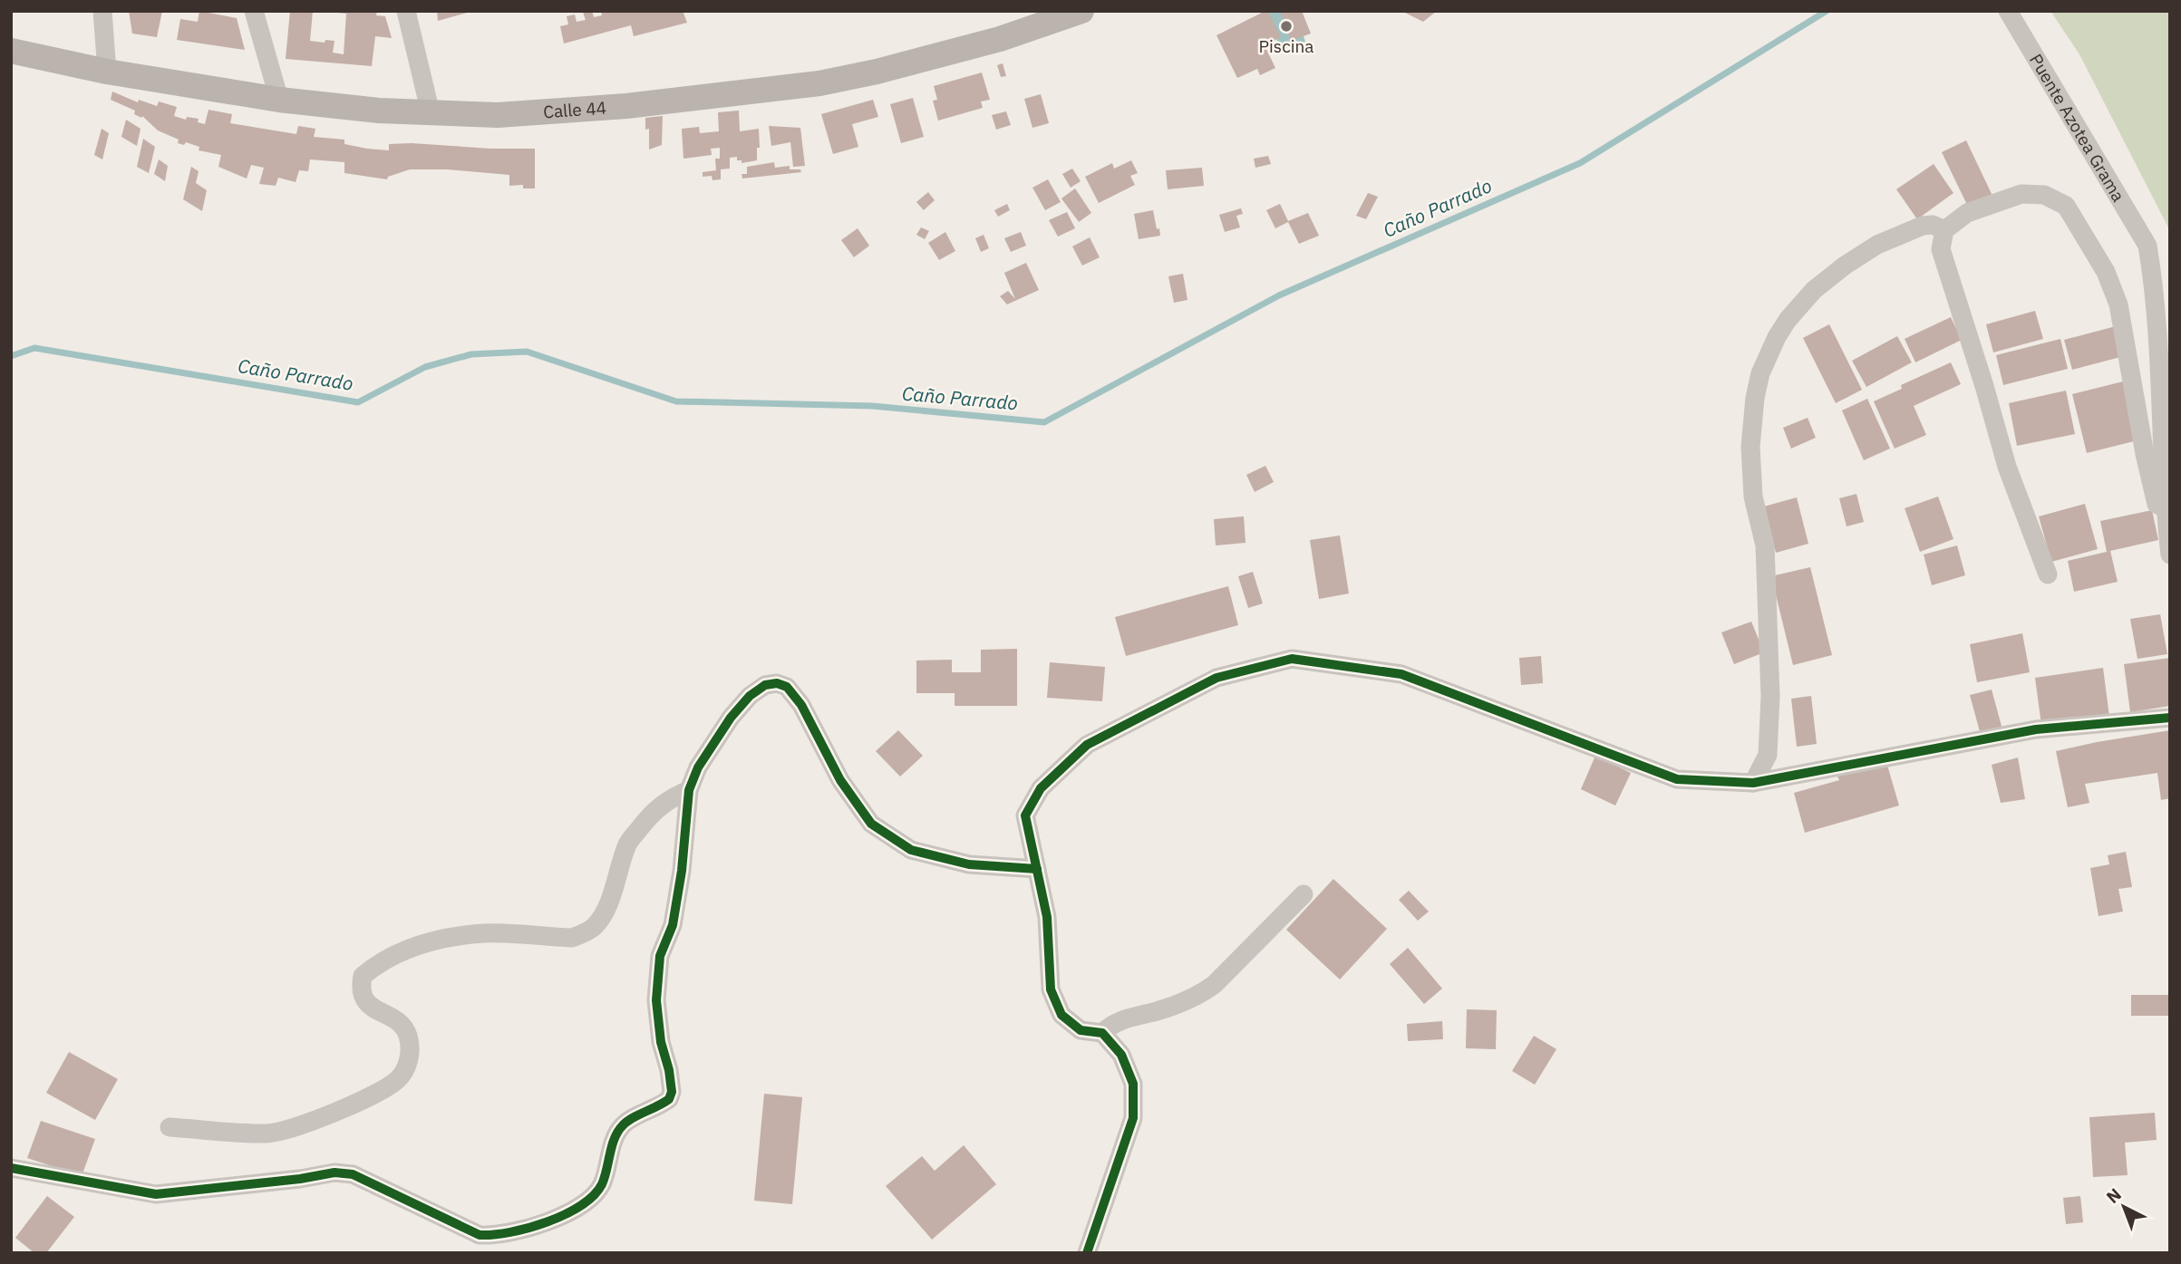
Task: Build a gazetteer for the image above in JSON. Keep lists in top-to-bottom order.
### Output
{
  "streets": {
    "main road": ["Calle 44"],
    "street": ["Puente Azotea Grama"]
  },
  "water": ["Caño Parrado"],
  "places": ["Piscina"],
  "north": "top left"
}
